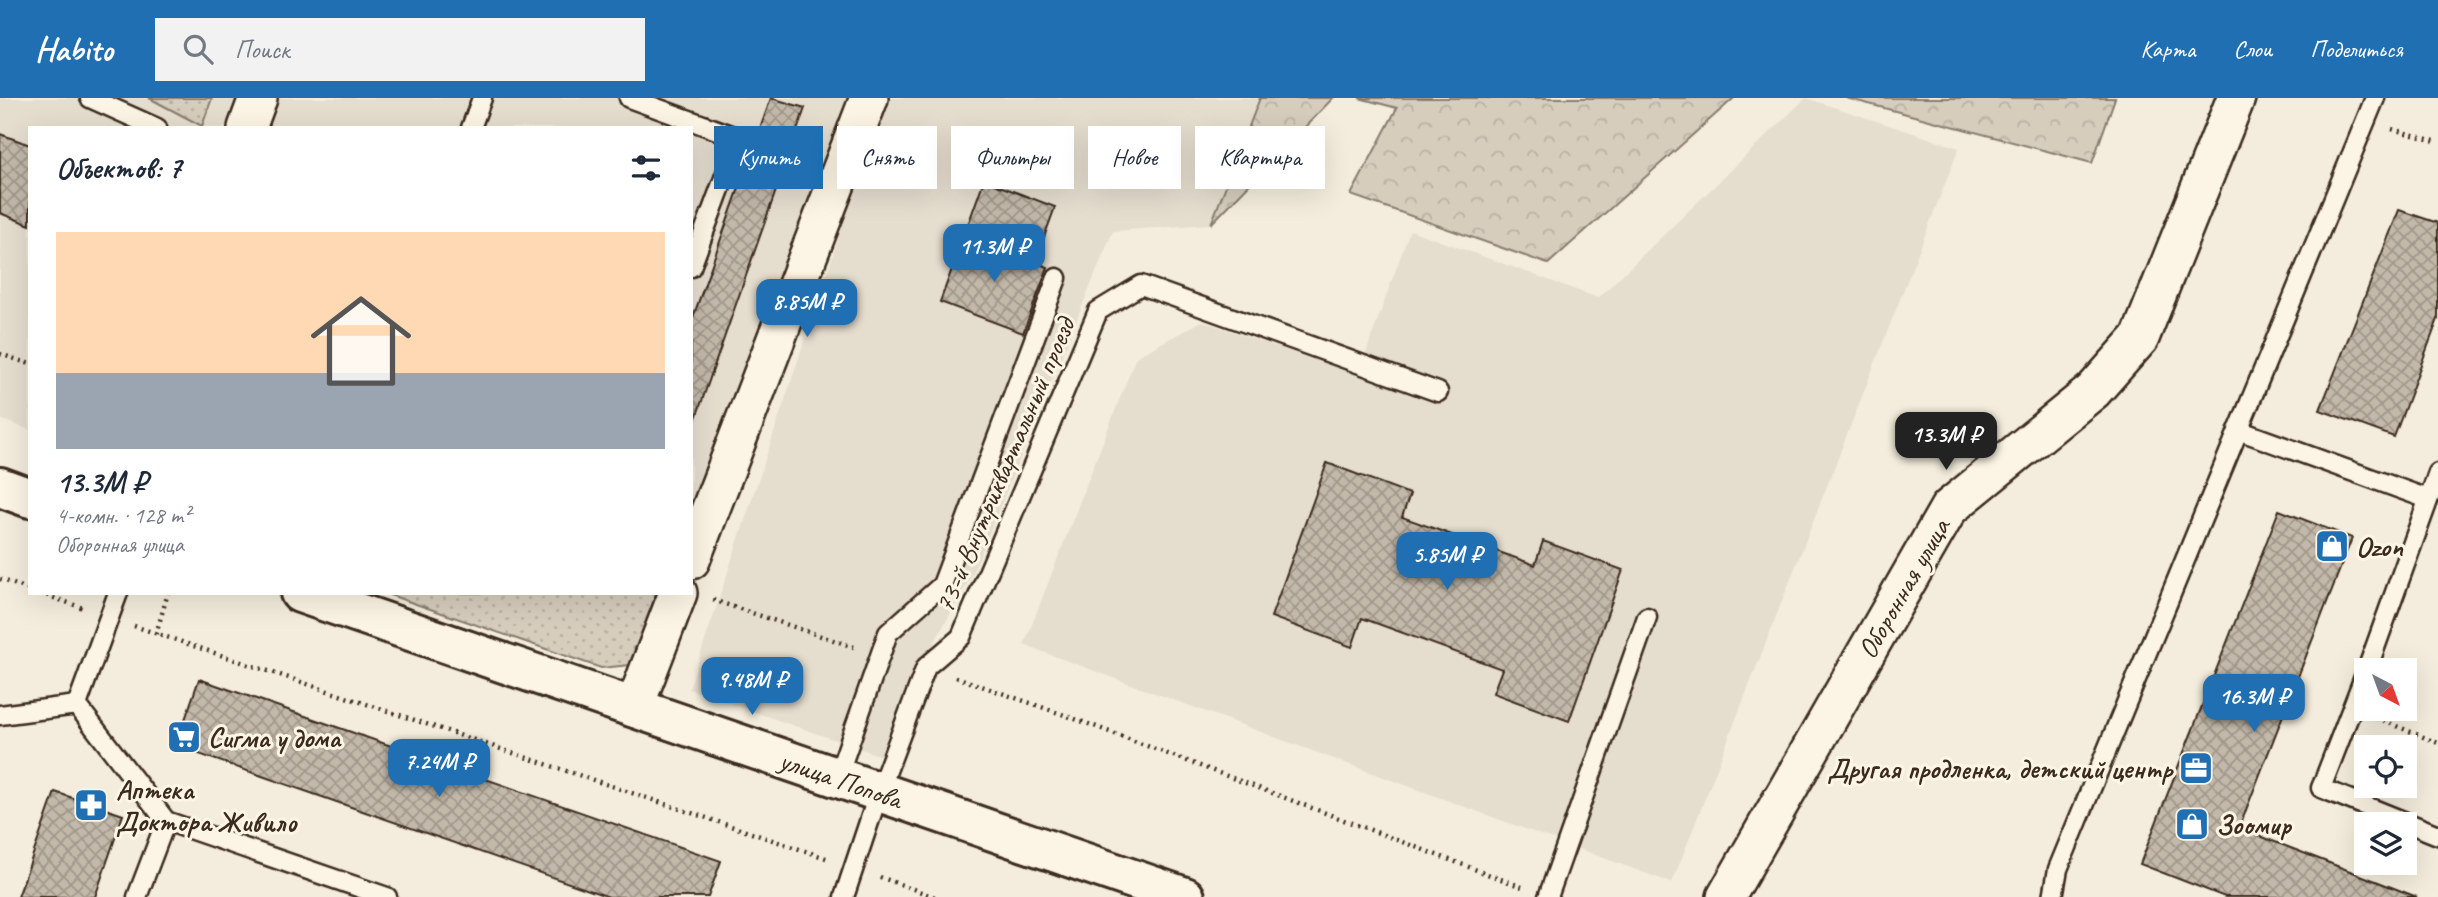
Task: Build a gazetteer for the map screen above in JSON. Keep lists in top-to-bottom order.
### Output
{
  "streets": {
    "street": ["Оборонная улица", "улица Попова"],
    "lane": ["73-й Внутриквартальный проезд"]
  },
  "crossings": [
    ["73-й Внутриквартальный проезд", "улица Попова"]
  ],
  "places": {
    "shop": ["Ozon", "Зоомир"],
    "supermarket": ["Сигма у дома"],
    "office": ["Другая продленка, детский центр"],
    "pharmacy": ["Аптека Доктора Живило"]
  },
  "north": "bottom right",
  "page": {
    "header": "Habito",
    "search": "Поиск",
    "nav": ["Карта", "Слои", "Поделиться"],
    "chip": [
      "Купить",
      "Снять",
      "Фильтры",
      "Новое",
      "Квартира"
    ],
    "heading": "Объектов: 7",
    "list": [
      {
        "name": "13.3M ₽",
        "note": "4-комн. · 128 m² · Оборонная улица"
      }
    ],
    "price": [
      "11.3M ₽",
      "8.85M ₽",
      "13.3M ₽",
      "5.85M ₽",
      "9.48M ₽",
      "16.3M ₽",
      "7.24M ₽"
    ]
  }
}
